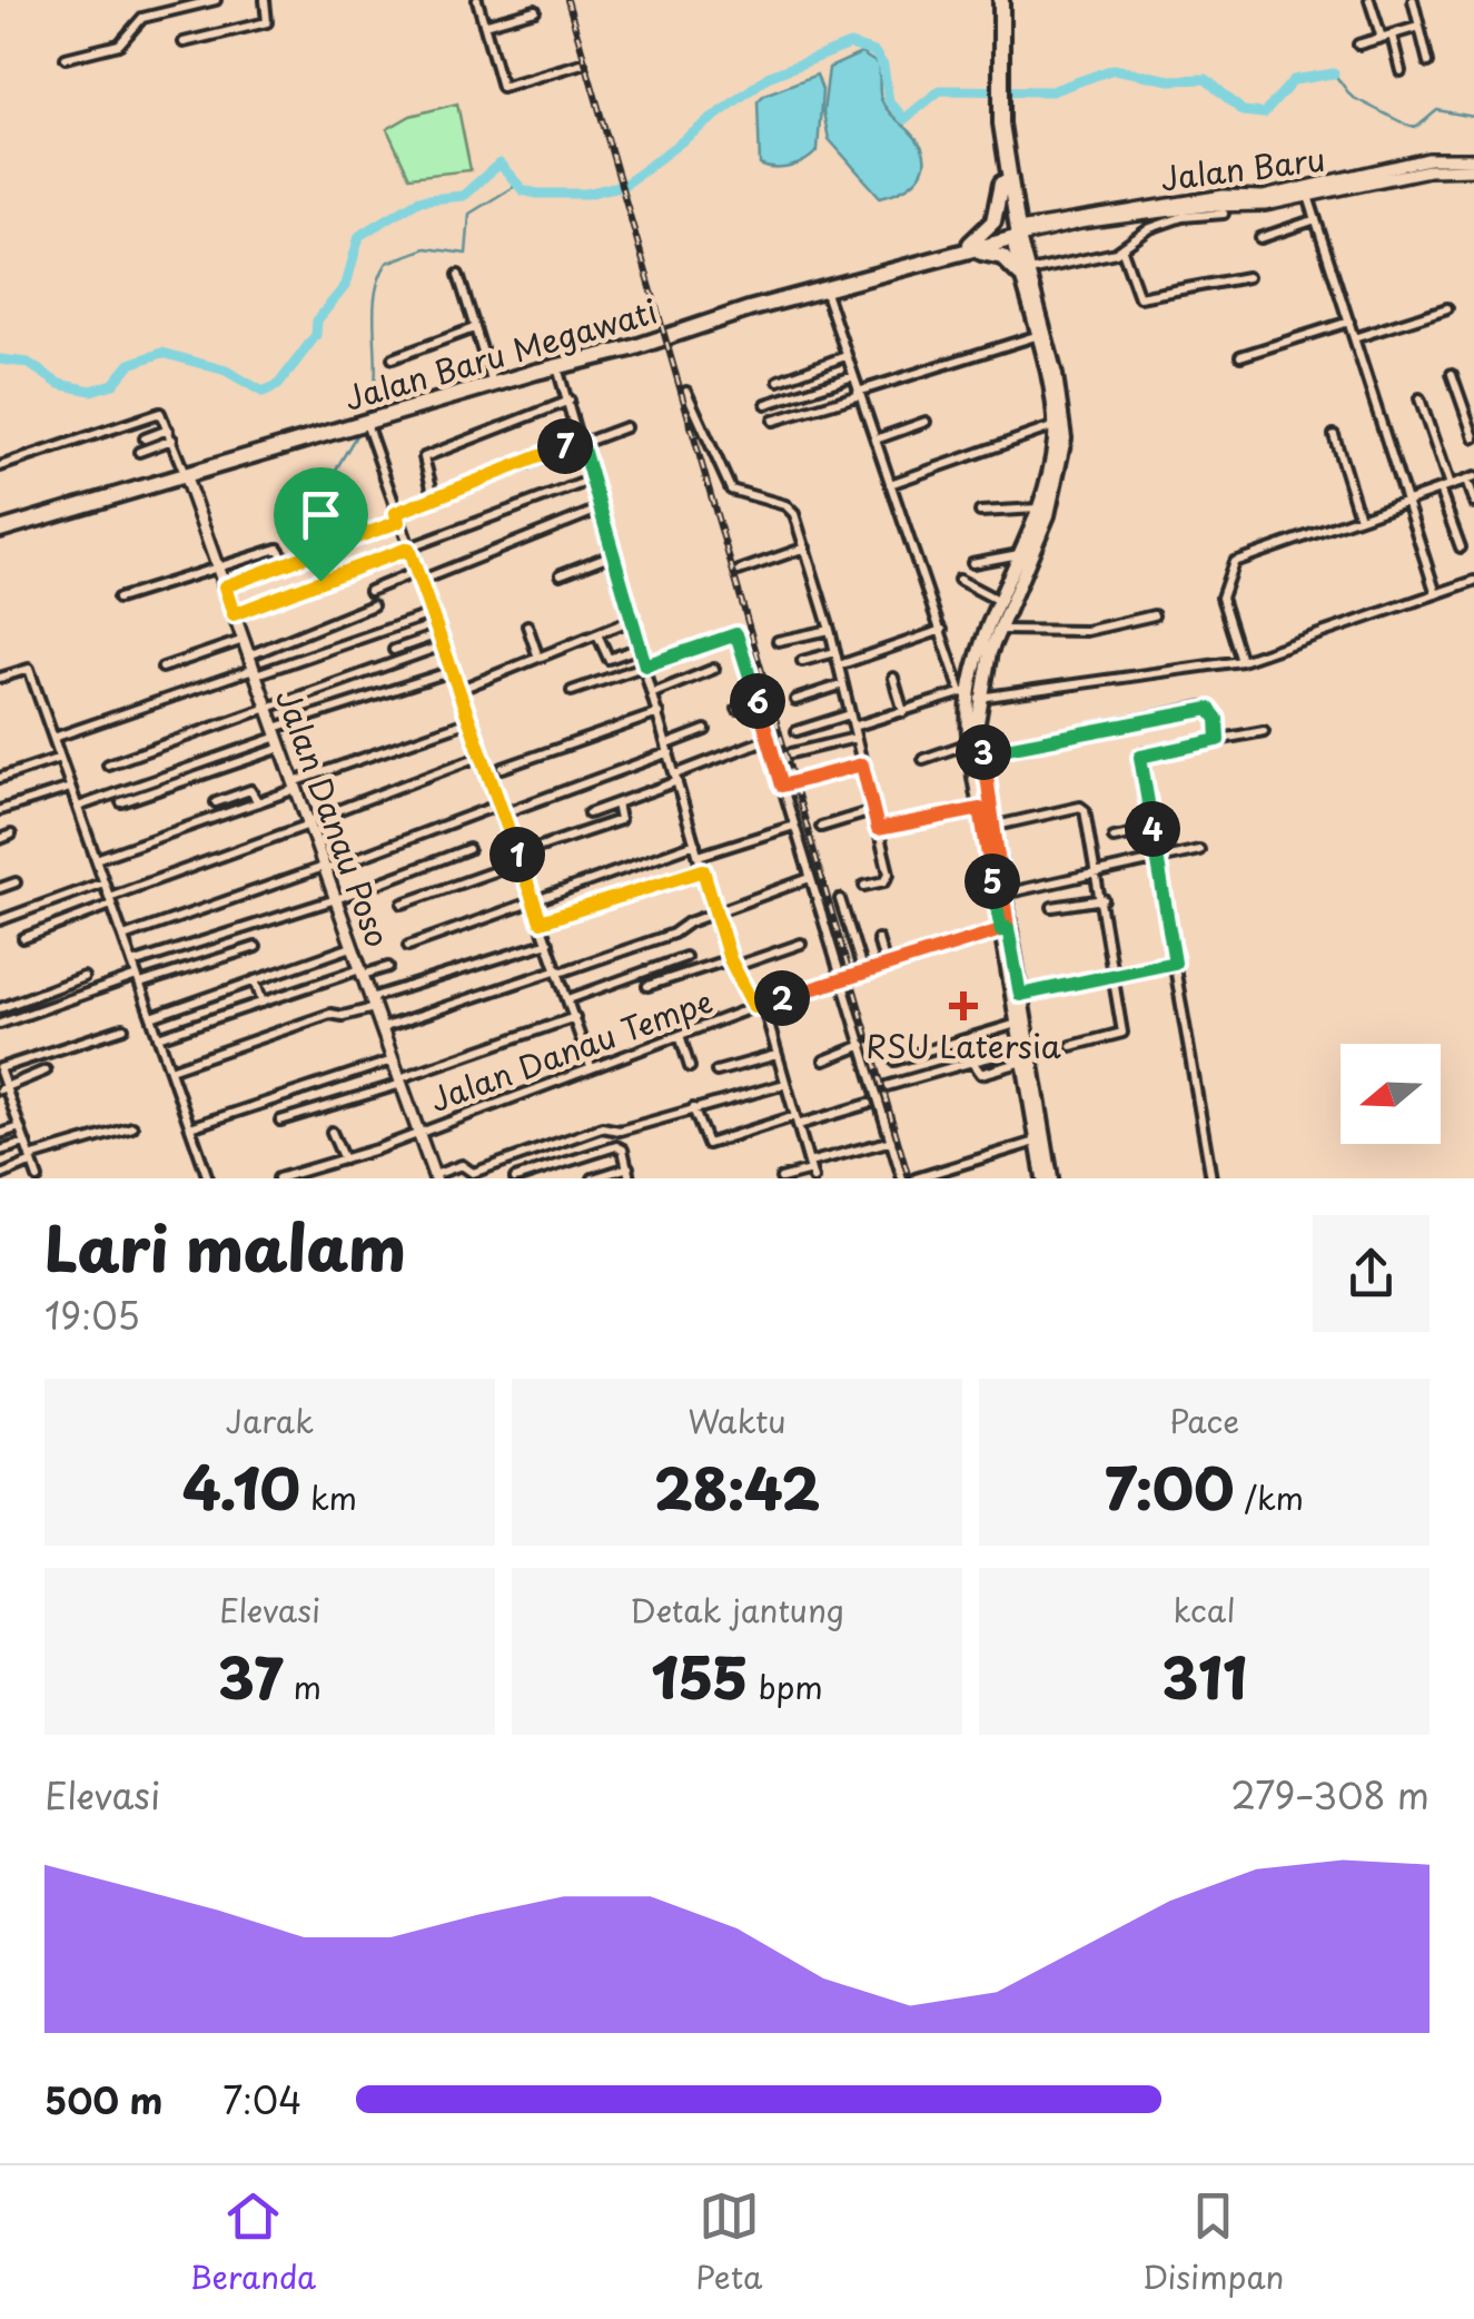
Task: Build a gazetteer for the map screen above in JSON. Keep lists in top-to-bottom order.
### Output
{
  "streets": {
    "highway": ["Jalan Baru Megawati"],
    "street": ["Jalan Baru", "Jalan Danau Poso", "Jalan Danau Tempe"]
  },
  "crossings": [
    ["Jalan Baru", "Jalan Baru Megawati"],
    ["Jalan Baru Megawati", "Jalan Danau Poso"],
    ["Jalan Danau Poso", "Jalan Danau Tempe"]
  ],
  "places": {
    "health": ["RSU Latersia"]
  },
  "north": "left",
  "page": {
    "pins": [
      "7",
      "6",
      "3",
      "4",
      "1",
      "5",
      "2"
    ],
    "heading": ["Lari malam", "19:05"],
    "stats": [
      ["Jarak", "4.10 km"],
      ["Waktu", "28:42"],
      ["Pace", "7:00 /km"],
      ["Elevasi", "37 m"],
      ["Detak jantung", "155 bpm"],
      ["kcal", "311"]
    ],
    "chart": ["Elevasi", "279–308 m"],
    "list": [
      {
        "name": "500 m",
        "note": "7:04"
      }
    ],
    "tabs": ["Beranda", "Peta", "Disimpan"]
  }
}
